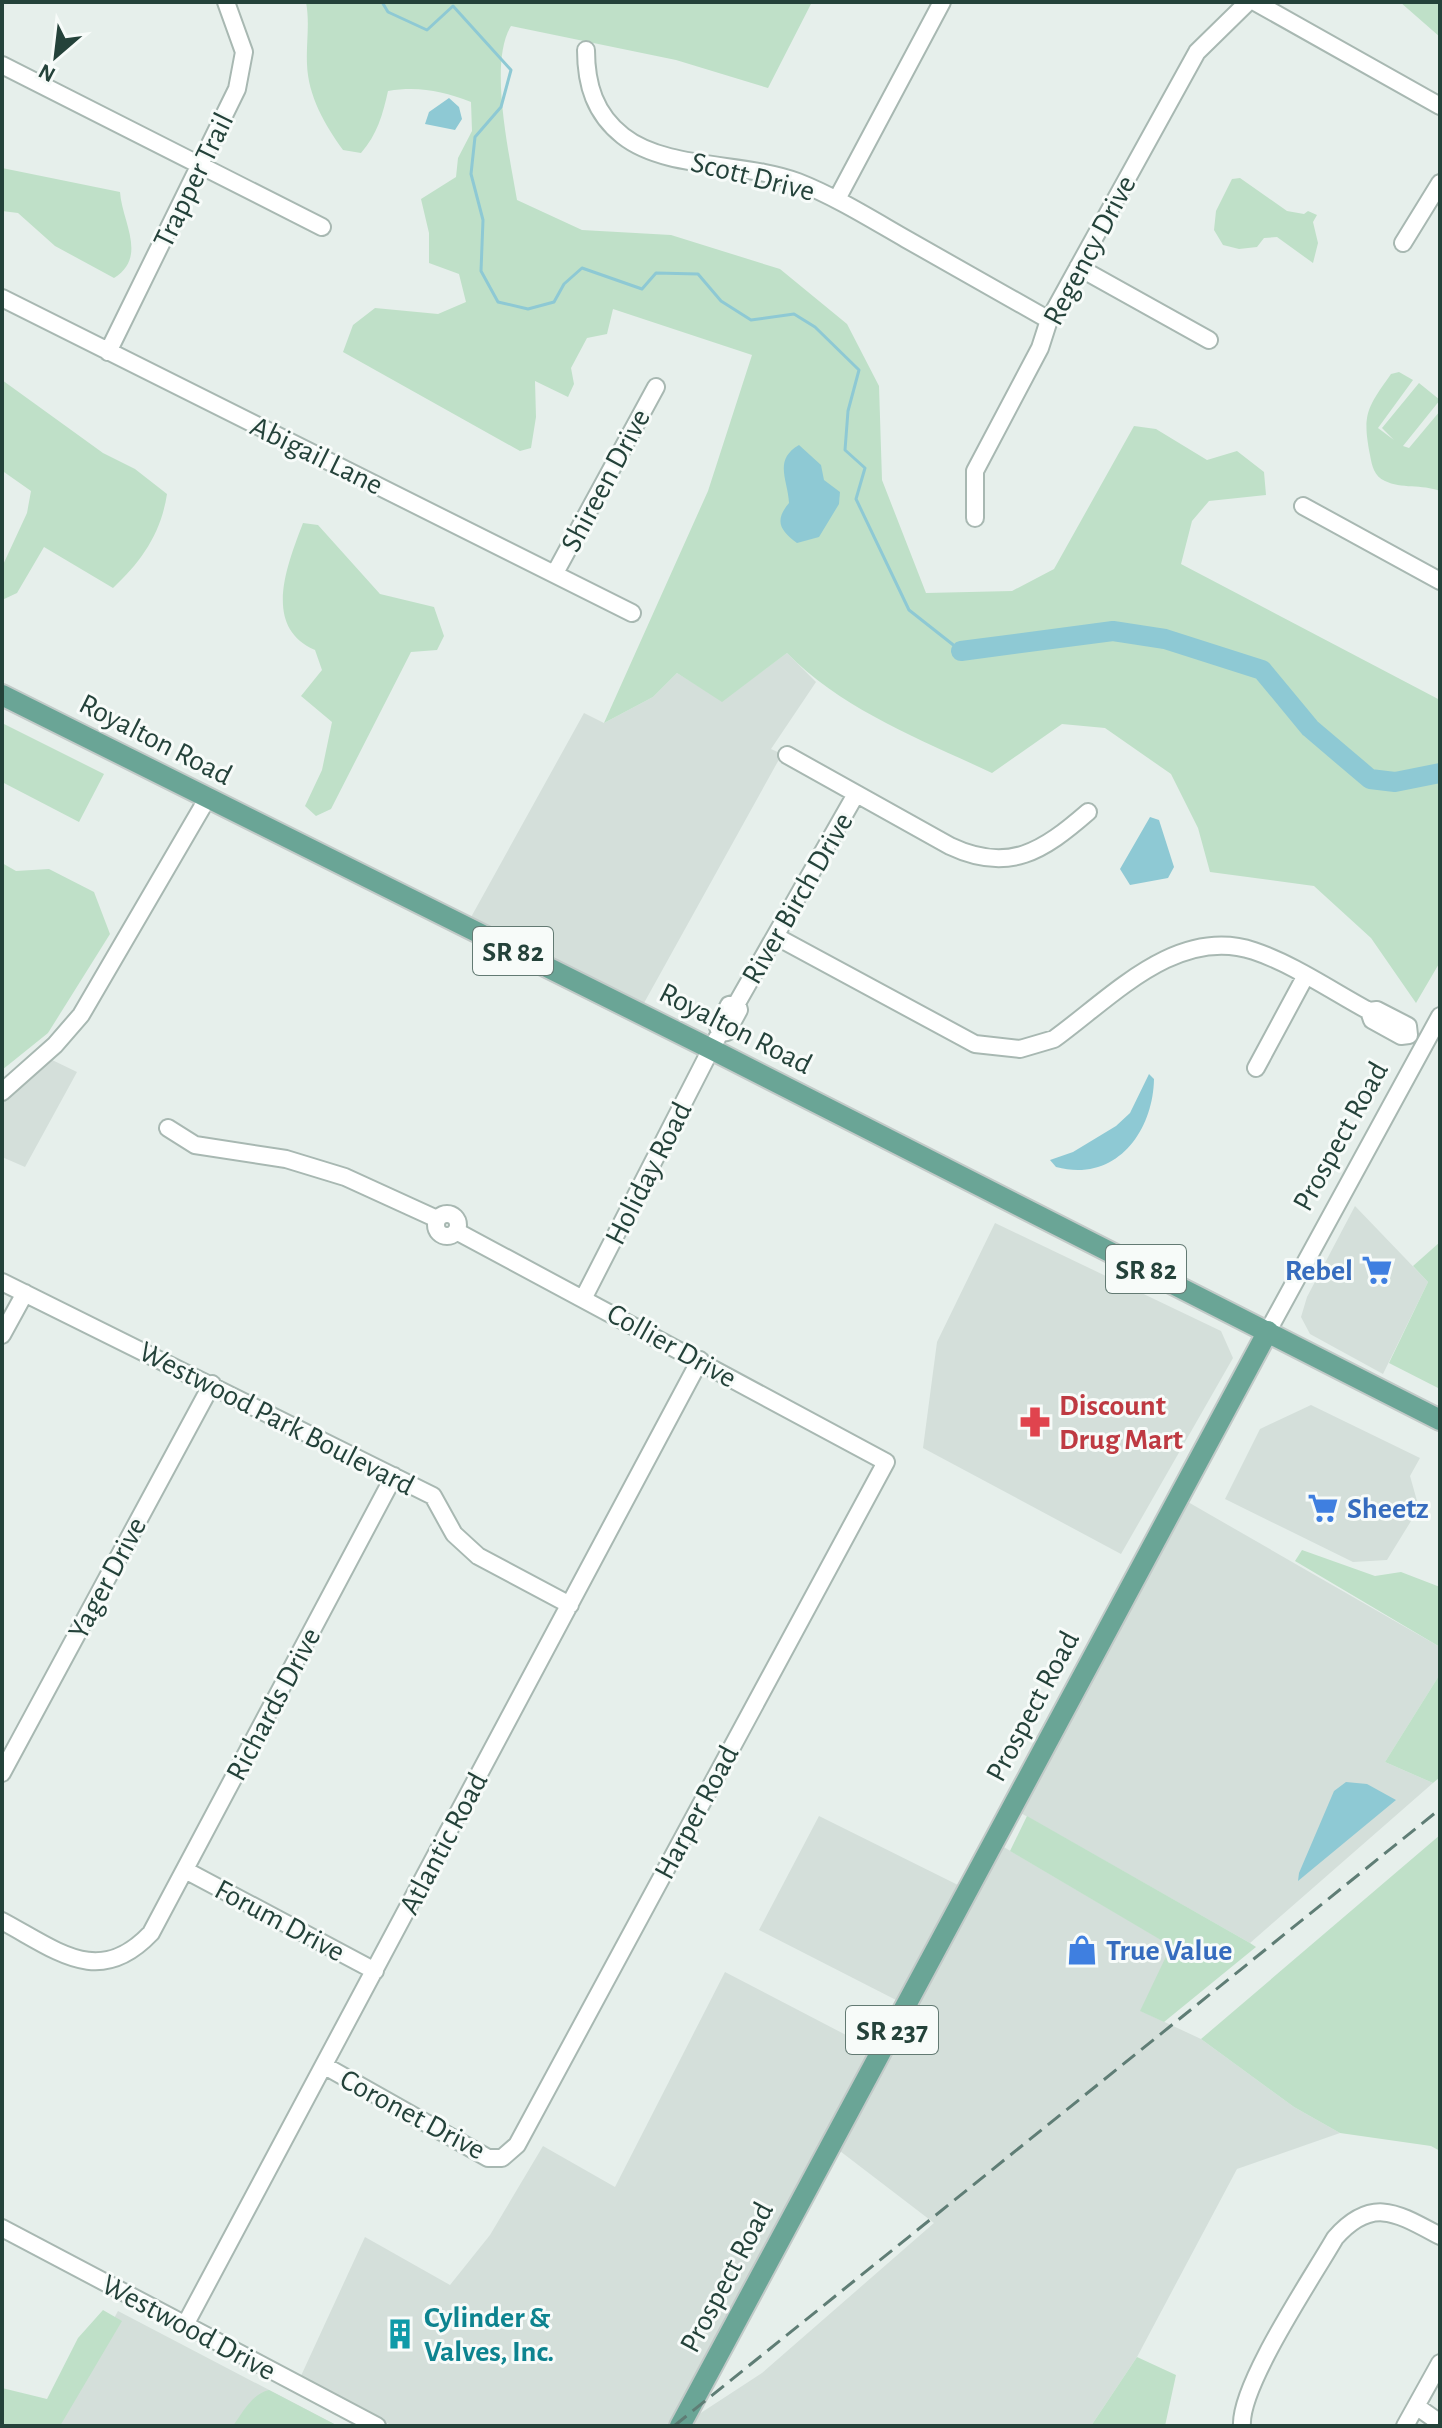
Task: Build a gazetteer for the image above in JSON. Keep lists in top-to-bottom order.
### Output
{
  "streets": {
    "main road": [
      "Royalton Road",
      "SR 82",
      "Prospect Road",
      "SR 237"
    ],
    "street": [
      "Scott Drive",
      "Trapper Trail",
      "Regency Drive",
      "Abigail Lane",
      "Shireen Drive",
      "River Birch Drive",
      "Holiday Road",
      "Collier Drive",
      "Westwood Park Boulevard",
      "Yager Drive",
      "Richards Drive",
      "Harper Road",
      "Atlantic Road",
      "Forum Drive",
      "Coronet Drive",
      "Westwood Drive"
    ]
  },
  "crossings": [
    ["Scott Drive", "Regency Drive"],
    ["Trapper Trail", "Abigail Lane"],
    ["Abigail Lane", "Shireen Drive"],
    ["Royalton Road", "River Birch Drive"],
    ["Royalton Road", "Prospect Road"],
    ["Royalton Road", "Holiday Road"],
    ["River Birch Drive", "Holiday Road"],
    ["Holiday Road", "Collier Drive"],
    ["Collier Drive", "Harper Road"],
    ["Collier Drive", "Atlantic Road"],
    ["Westwood Park Boulevard", "Yager Drive"],
    ["Westwood Park Boulevard", "Richards Drive"],
    ["Westwood Park Boulevard", "Atlantic Road"],
    ["Richards Drive", "Forum Drive"],
    ["Harper Road", "Coronet Drive"],
    ["Atlantic Road", "Forum Drive"],
    ["Atlantic Road", "Coronet Drive"],
    ["Atlantic Road", "Westwood Drive"]
  ],
  "places": {
    "supermarket": ["Rebel", "Sheetz"],
    "pharmacy": ["Discount Drug Mart"],
    "shop": ["True Value"],
    "building": ["Cylinder & Valves, Inc."]
  },
  "north": "bottom left"
}
